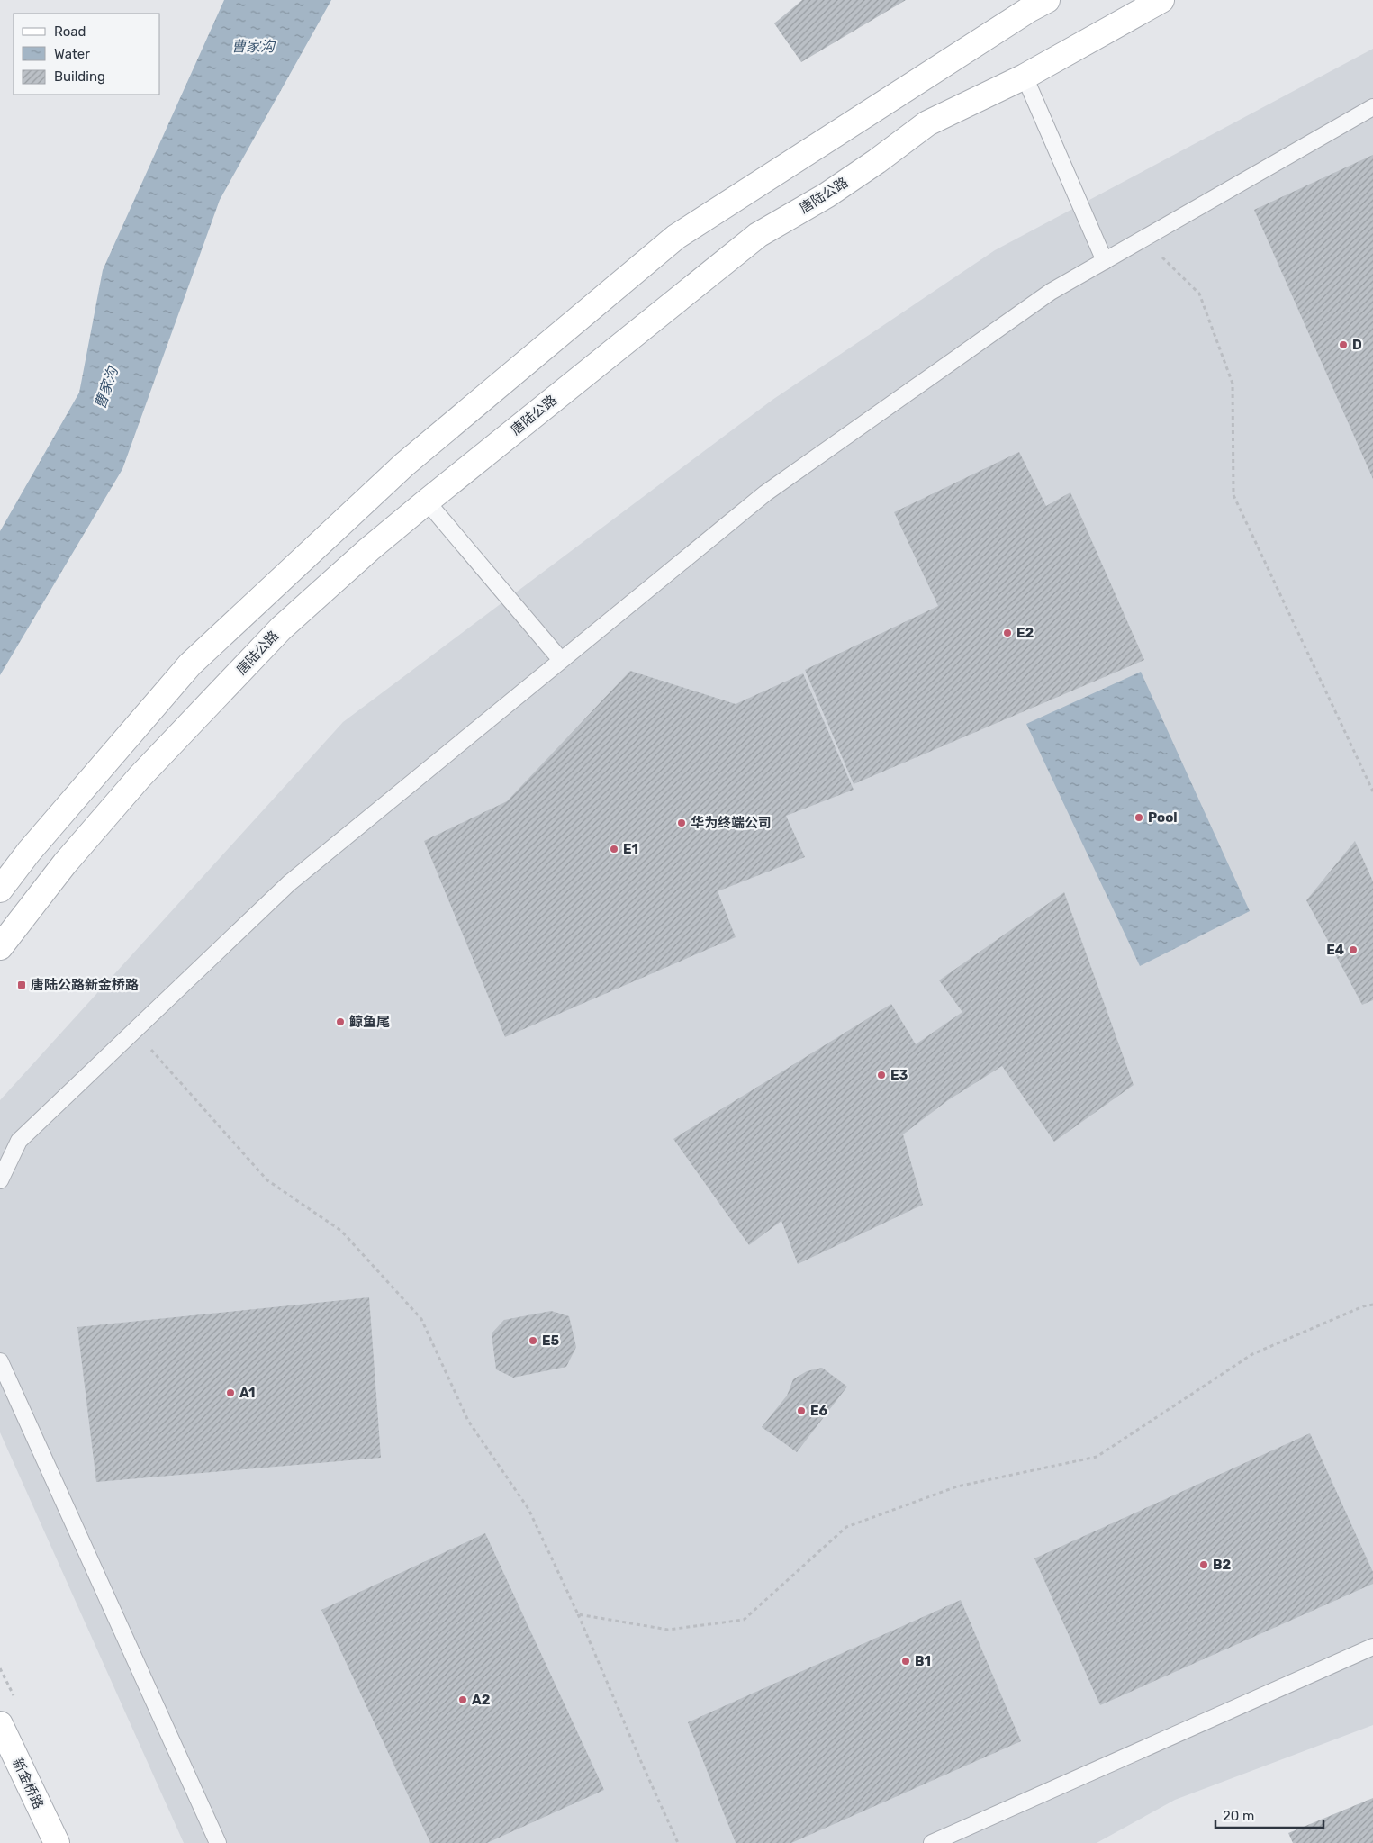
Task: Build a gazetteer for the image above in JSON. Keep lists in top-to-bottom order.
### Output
{
  "streets": {
    "main road": ["唐陆公路", "新金桥路"]
  },
  "water": ["曹家沟"],
  "places": {
    "other": [
      "D",
      "E2",
      "Pool",
      "华为终端公司",
      "E1",
      "E4",
      "鲸鱼尾",
      "E3",
      "E5",
      "A1",
      "E6",
      "B2",
      "B1",
      "A2"
    ],
    "transit": ["唐陆公路新金桥路"]
  },
  "legend": ["Road", "Water", "Building"],
  "scale_bar": "20 m"
}
